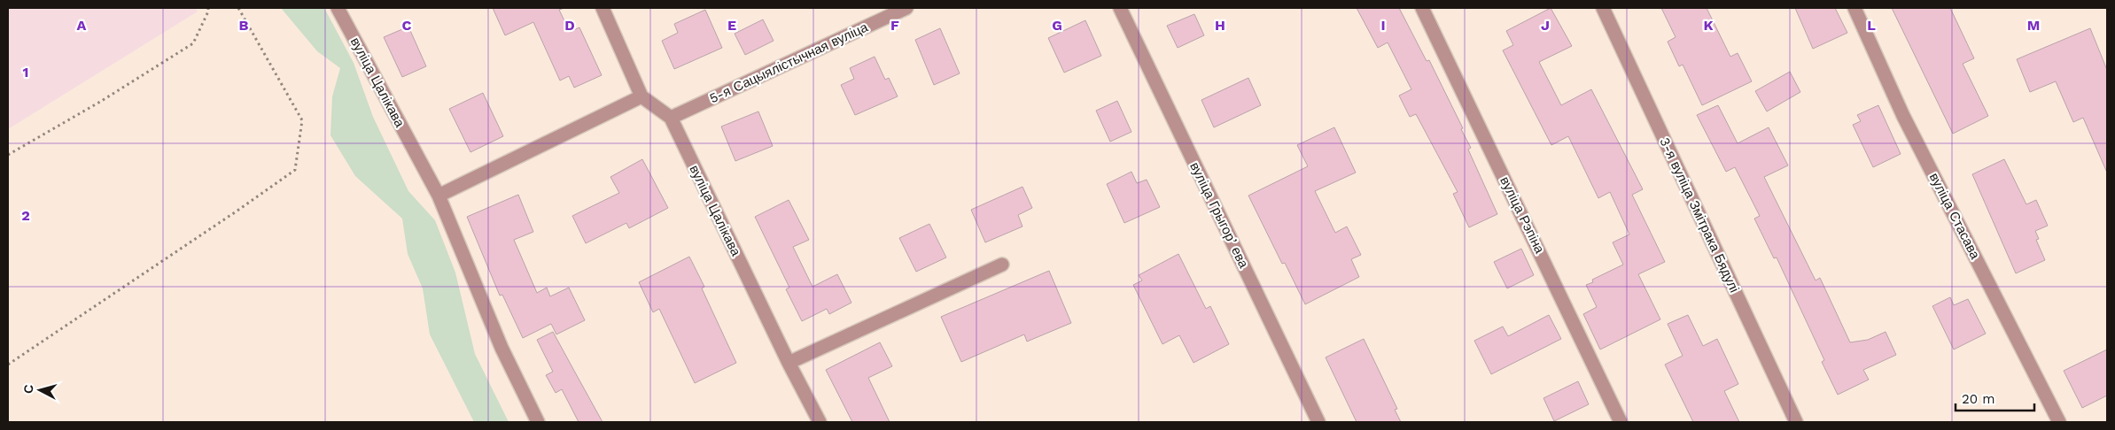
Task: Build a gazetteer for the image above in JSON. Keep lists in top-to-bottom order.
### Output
{
  "streets": {
    "street": [
      "5-я Сацыялістычная вуліца",
      "вуліца Цалікава",
      "вуліца Грыгорʼева",
      "вуліца Рэпіна",
      "3-я вуліца Змітрака Бядулі",
      "вуліца Стасава"
    ]
  },
  "crossings": [
    ["5-я Сацыялістычная вуліца", "вуліца Цалікава"]
  ],
  "scale_bar": "20 m",
  "north": "left",
  "grid": {
    "columns": [
      "A",
      "B",
      "C",
      "D",
      "E",
      "F",
      "G",
      "H",
      "I",
      "J",
      "K",
      "L",
      "M"
    ],
    "rows": ["1", "2"]
  }
}
